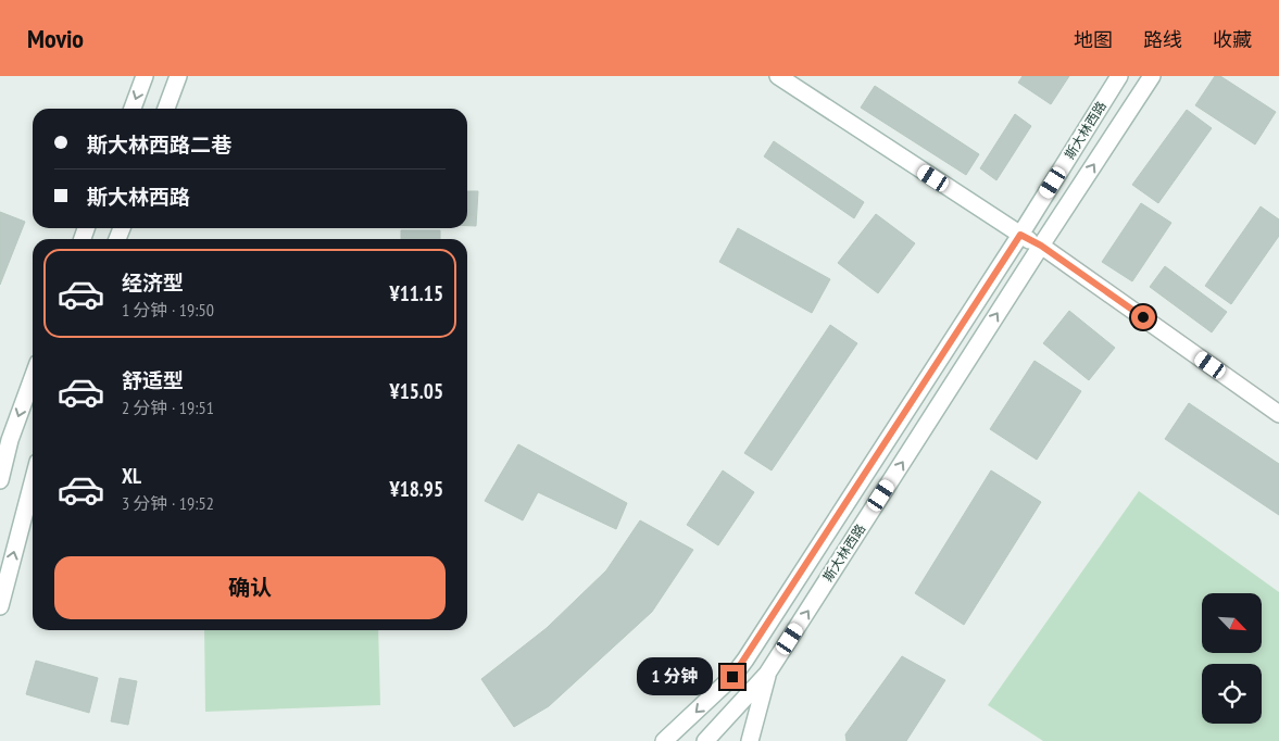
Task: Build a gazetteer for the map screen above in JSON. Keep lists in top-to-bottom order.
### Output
{
  "streets": {
    "main road": ["斯大林西路"]
  },
  "north": "bottom right",
  "page": {
    "header": "Movio",
    "nav": ["地图", "路线", "收藏"],
    "banner": ["斯大林西路二巷", "斯大林西路"],
    "list": [
      {
        "name": "经济型",
        "note": "1 分钟 · 19:50",
        "value": "¥11.15"
      },
      {
        "name": "舒适型",
        "note": "2 分钟 · 19:51",
        "value": "¥15.05"
      },
      {
        "name": "XL",
        "note": "3 分钟 · 19:52",
        "value": "¥18.95"
      }
    ],
    "buttons": "确认",
    "bubble": "1 分钟"
  }
}
